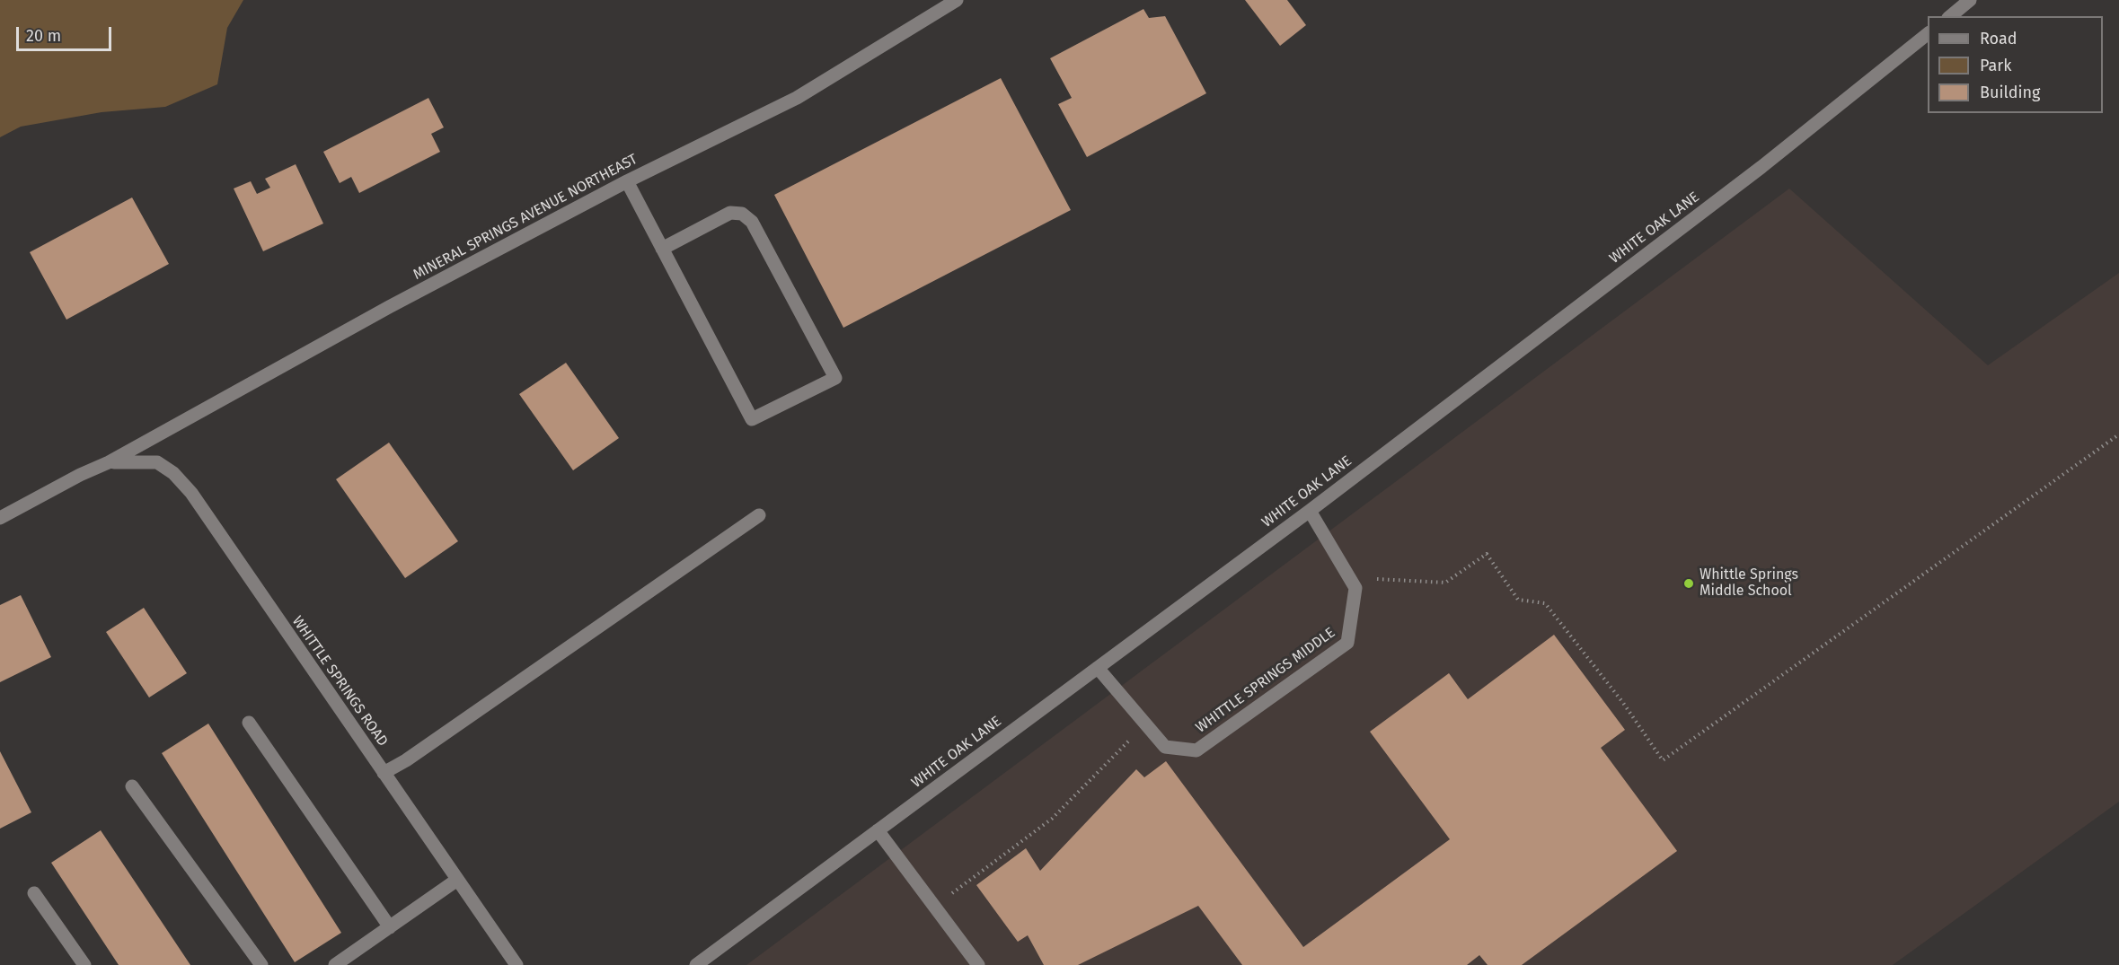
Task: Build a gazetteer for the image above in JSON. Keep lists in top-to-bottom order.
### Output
{
  "streets": {
    "street": [
      "MINERAL SPRINGS AVENUE NORTHEAST",
      "WHITE OAK LANE",
      "WHITTLE SPRINGS MIDDLE",
      "WHITTLE SPRINGS ROAD"
    ]
  },
  "crossings": [
    ["MINERAL SPRINGS AVENUE NORTHEAST", "WHITTLE SPRINGS ROAD"],
    ["WHITE OAK LANE", "WHITTLE SPRINGS MIDDLE"]
  ],
  "places": ["Whittle Springs Middle School"],
  "legend": ["Road", "Park", "Building"],
  "scale_bar": "20 m"
}
